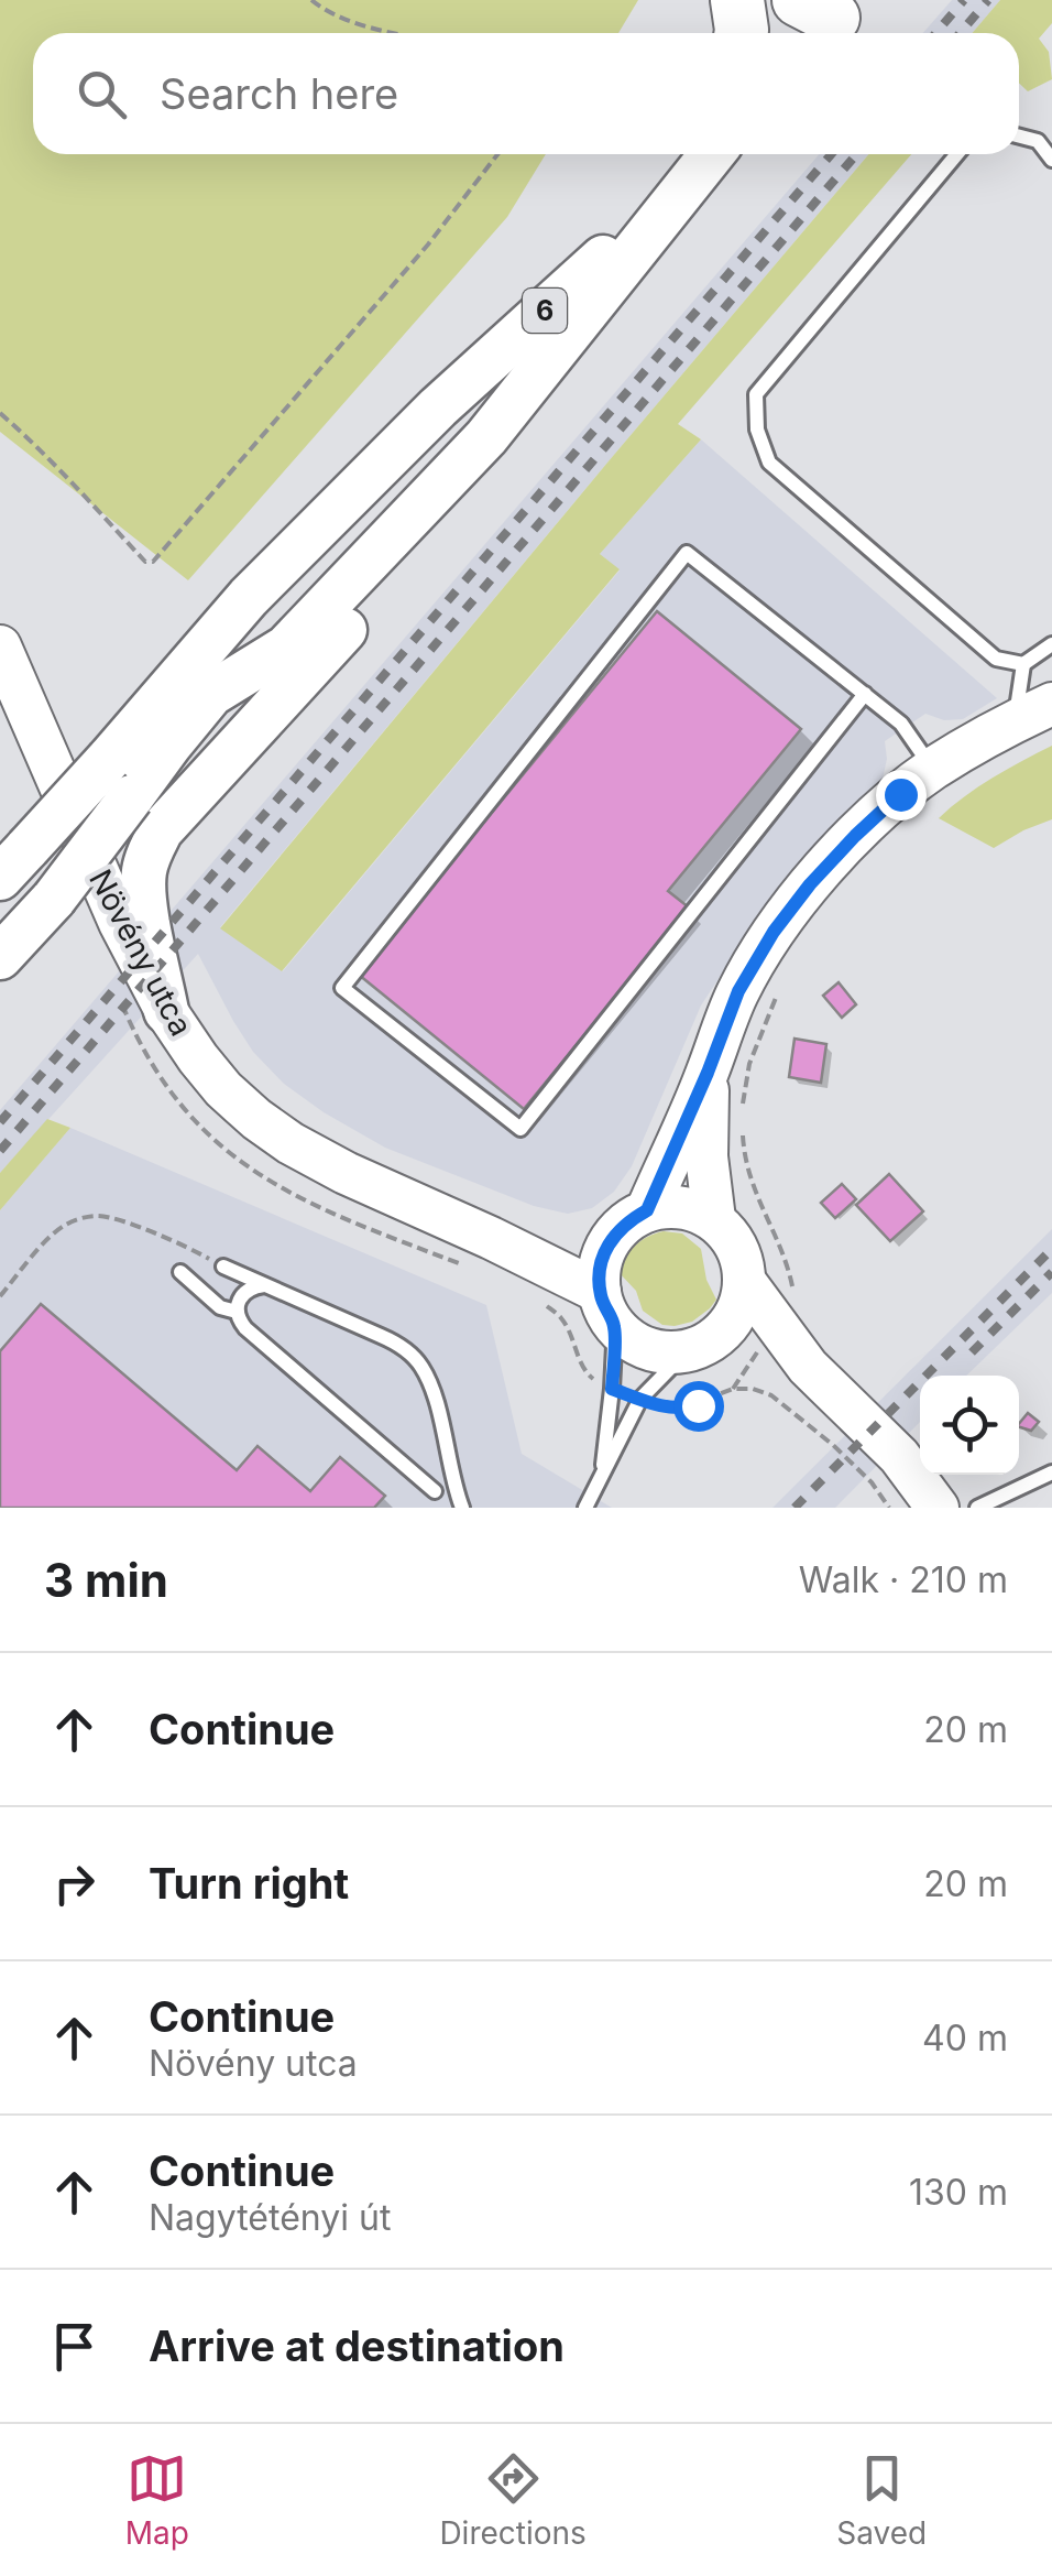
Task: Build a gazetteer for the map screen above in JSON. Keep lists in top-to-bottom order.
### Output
{
  "streets": {
    "main road": ["6", "Növény utca"]
  },
  "page": {
    "search": "Search here",
    "heading": ["3 min", "Walk · 210 m"],
    "list": [
      ["Continue", "20 m"],
      ["Turn right", "20 m"],
      ["Continue", "Növény utca", "40 m"],
      ["Continue", "Nagytétényi út", "130 m"],
      "Arrive at destination"
    ],
    "nav": ["Map", "Directions", "Saved"]
  }
}
